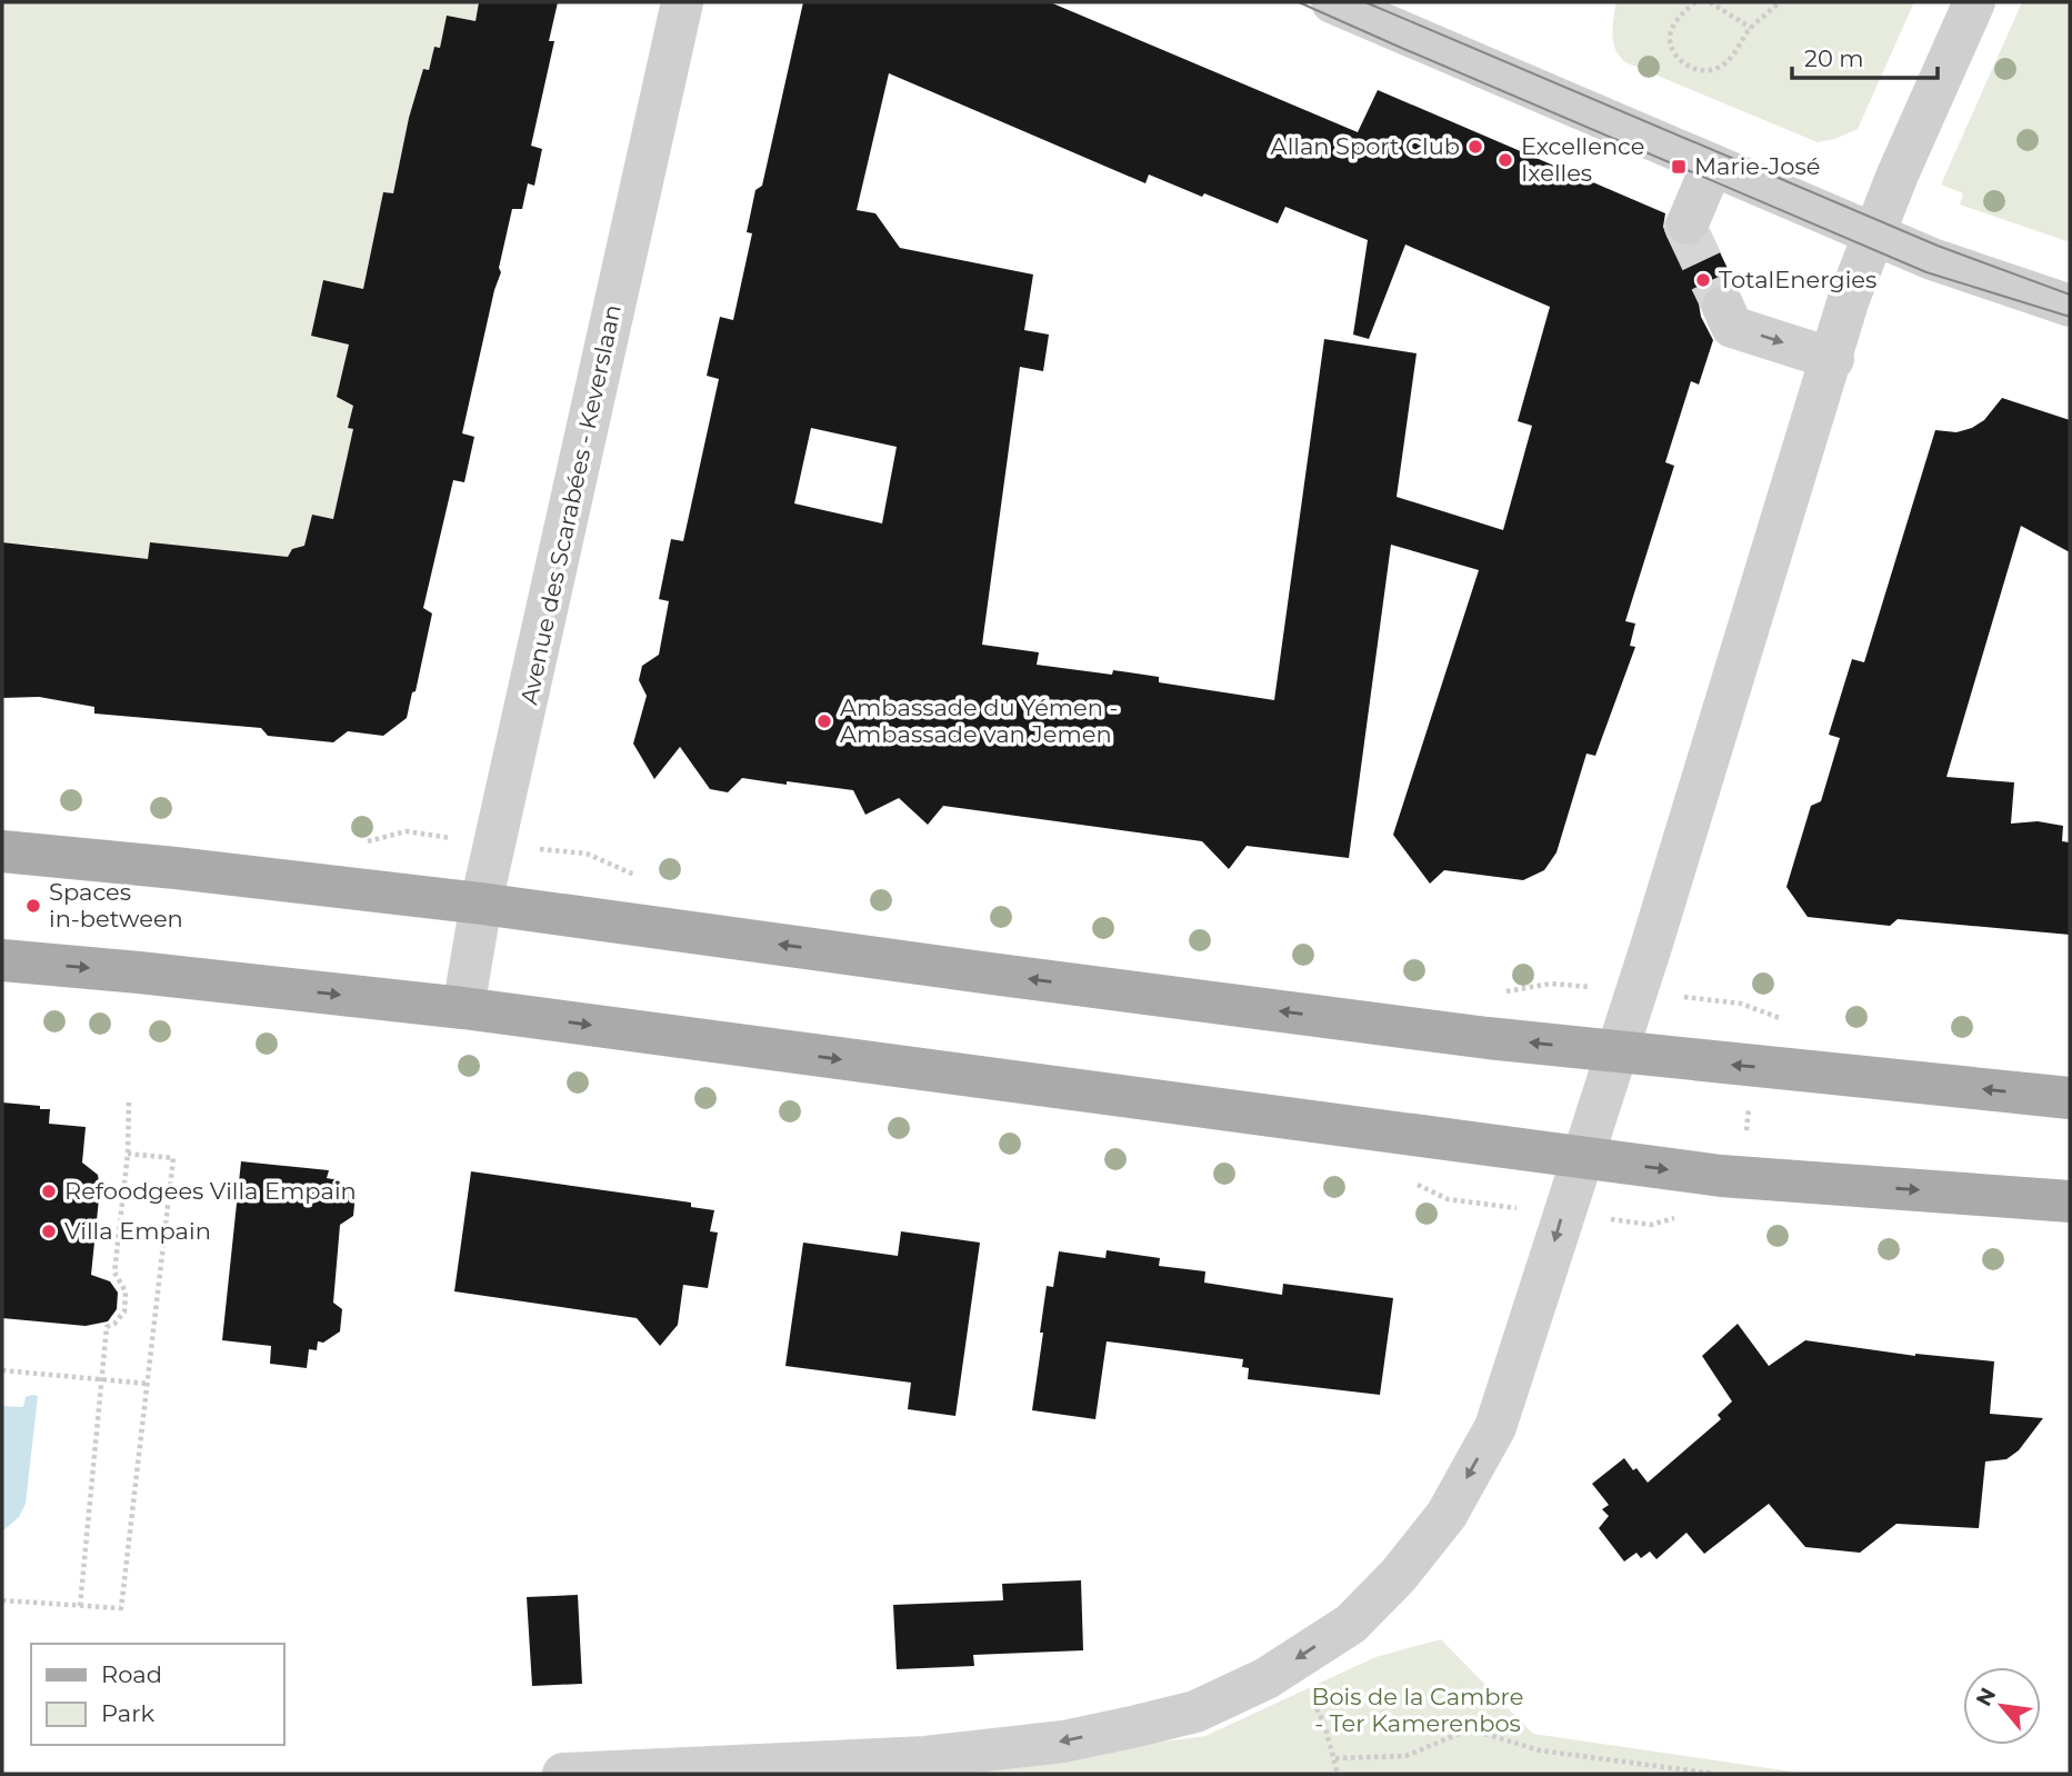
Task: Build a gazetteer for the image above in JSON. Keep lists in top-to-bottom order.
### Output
{
  "streets": {
    "street": ["Avenue des Scarabées - Keverslaan"]
  },
  "parks": ["Bois de la Cambre - Ter Kamerenbos"],
  "places": {
    "other": [
      "Allan Sport Club",
      "Excellence Ixelles",
      "TotalEnergies",
      "Ambassade du Yémen - Ambassade van Jemen",
      "Spaces in-between",
      "Refoodgees Villa Empain",
      "Villa Empain"
    ],
    "transit": ["Marie-José"]
  },
  "legend": ["Road", "Park"],
  "scale_bar": "20 m",
  "north": "top left"
}
